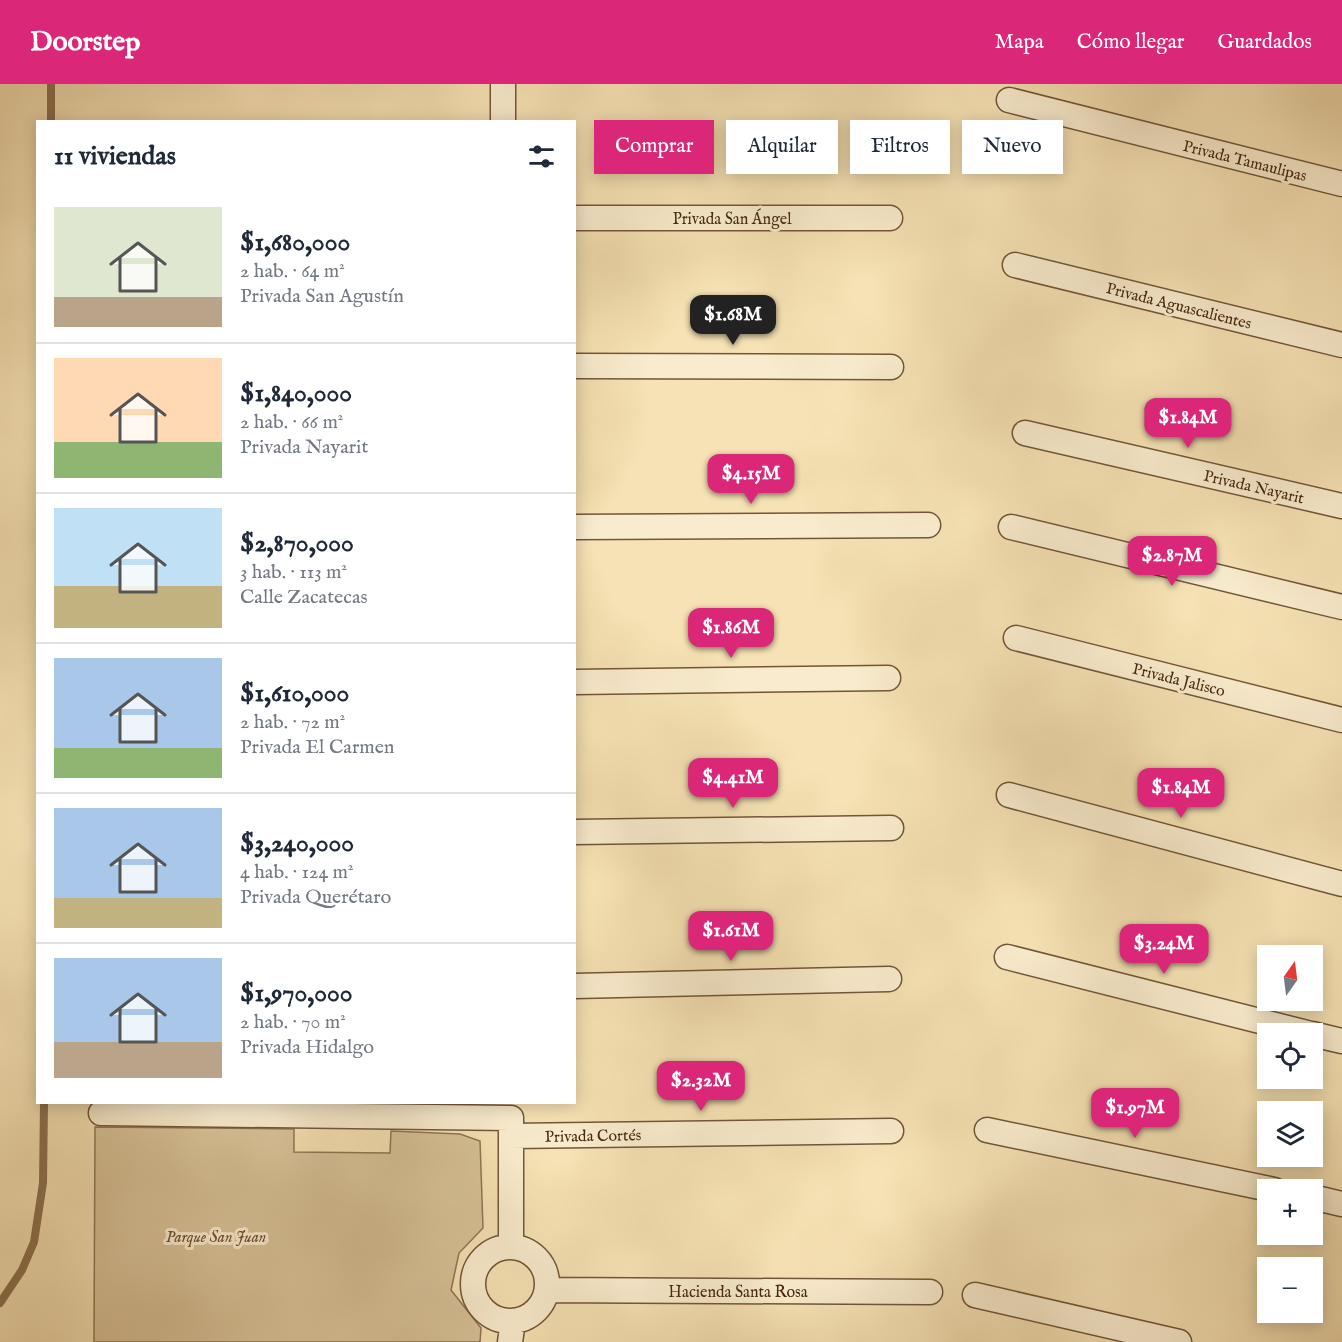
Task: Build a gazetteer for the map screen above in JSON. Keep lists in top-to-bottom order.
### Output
{
  "streets": {
    "street": [
      "Privada Tamaulipas",
      "Privada San Ángel",
      "Privada Aguascalientes",
      "Privada Nayarit",
      "Privada Jalisco",
      "Privada Cortés",
      "Hacienda Santa Rosa"
    ]
  },
  "parks": ["Parque San Juan"],
  "north": "top",
  "page": {
    "header": "Doorstep",
    "nav": ["Mapa", "Cómo llegar", "Guardados"],
    "chip": [
      "Comprar",
      "Alquilar",
      "Filtros",
      "Nuevo"
    ],
    "heading": "11 viviendas",
    "list": [
      {
        "name": "$1,680,000",
        "note": "2 hab. · 64 m² · Privada San Agustín"
      },
      {
        "name": "$1,840,000",
        "note": "2 hab. · 66 m² · Privada Nayarit"
      },
      {
        "name": "$2,870,000",
        "note": "3 hab. · 113 m² · Calle Zacatecas"
      },
      {
        "name": "$1,610,000",
        "note": "2 hab. · 72 m² · Privada El Carmen"
      },
      {
        "name": "$3,240,000",
        "note": "4 hab. · 124 m² · Privada Querétaro"
      },
      {
        "name": "$1,970,000",
        "note": "2 hab. · 70 m² · Privada Hidalgo"
      }
    ],
    "price": [
      "$1.68M",
      "$1.84M",
      "$4.15M",
      "$2.87M",
      "$1.86M",
      "$4.41M",
      "$1.84M",
      "$1.61M",
      "$3.24M",
      "$2.32M",
      "$1.97M"
    ],
    "map_buttons": ["+", "−"]
  }
}
